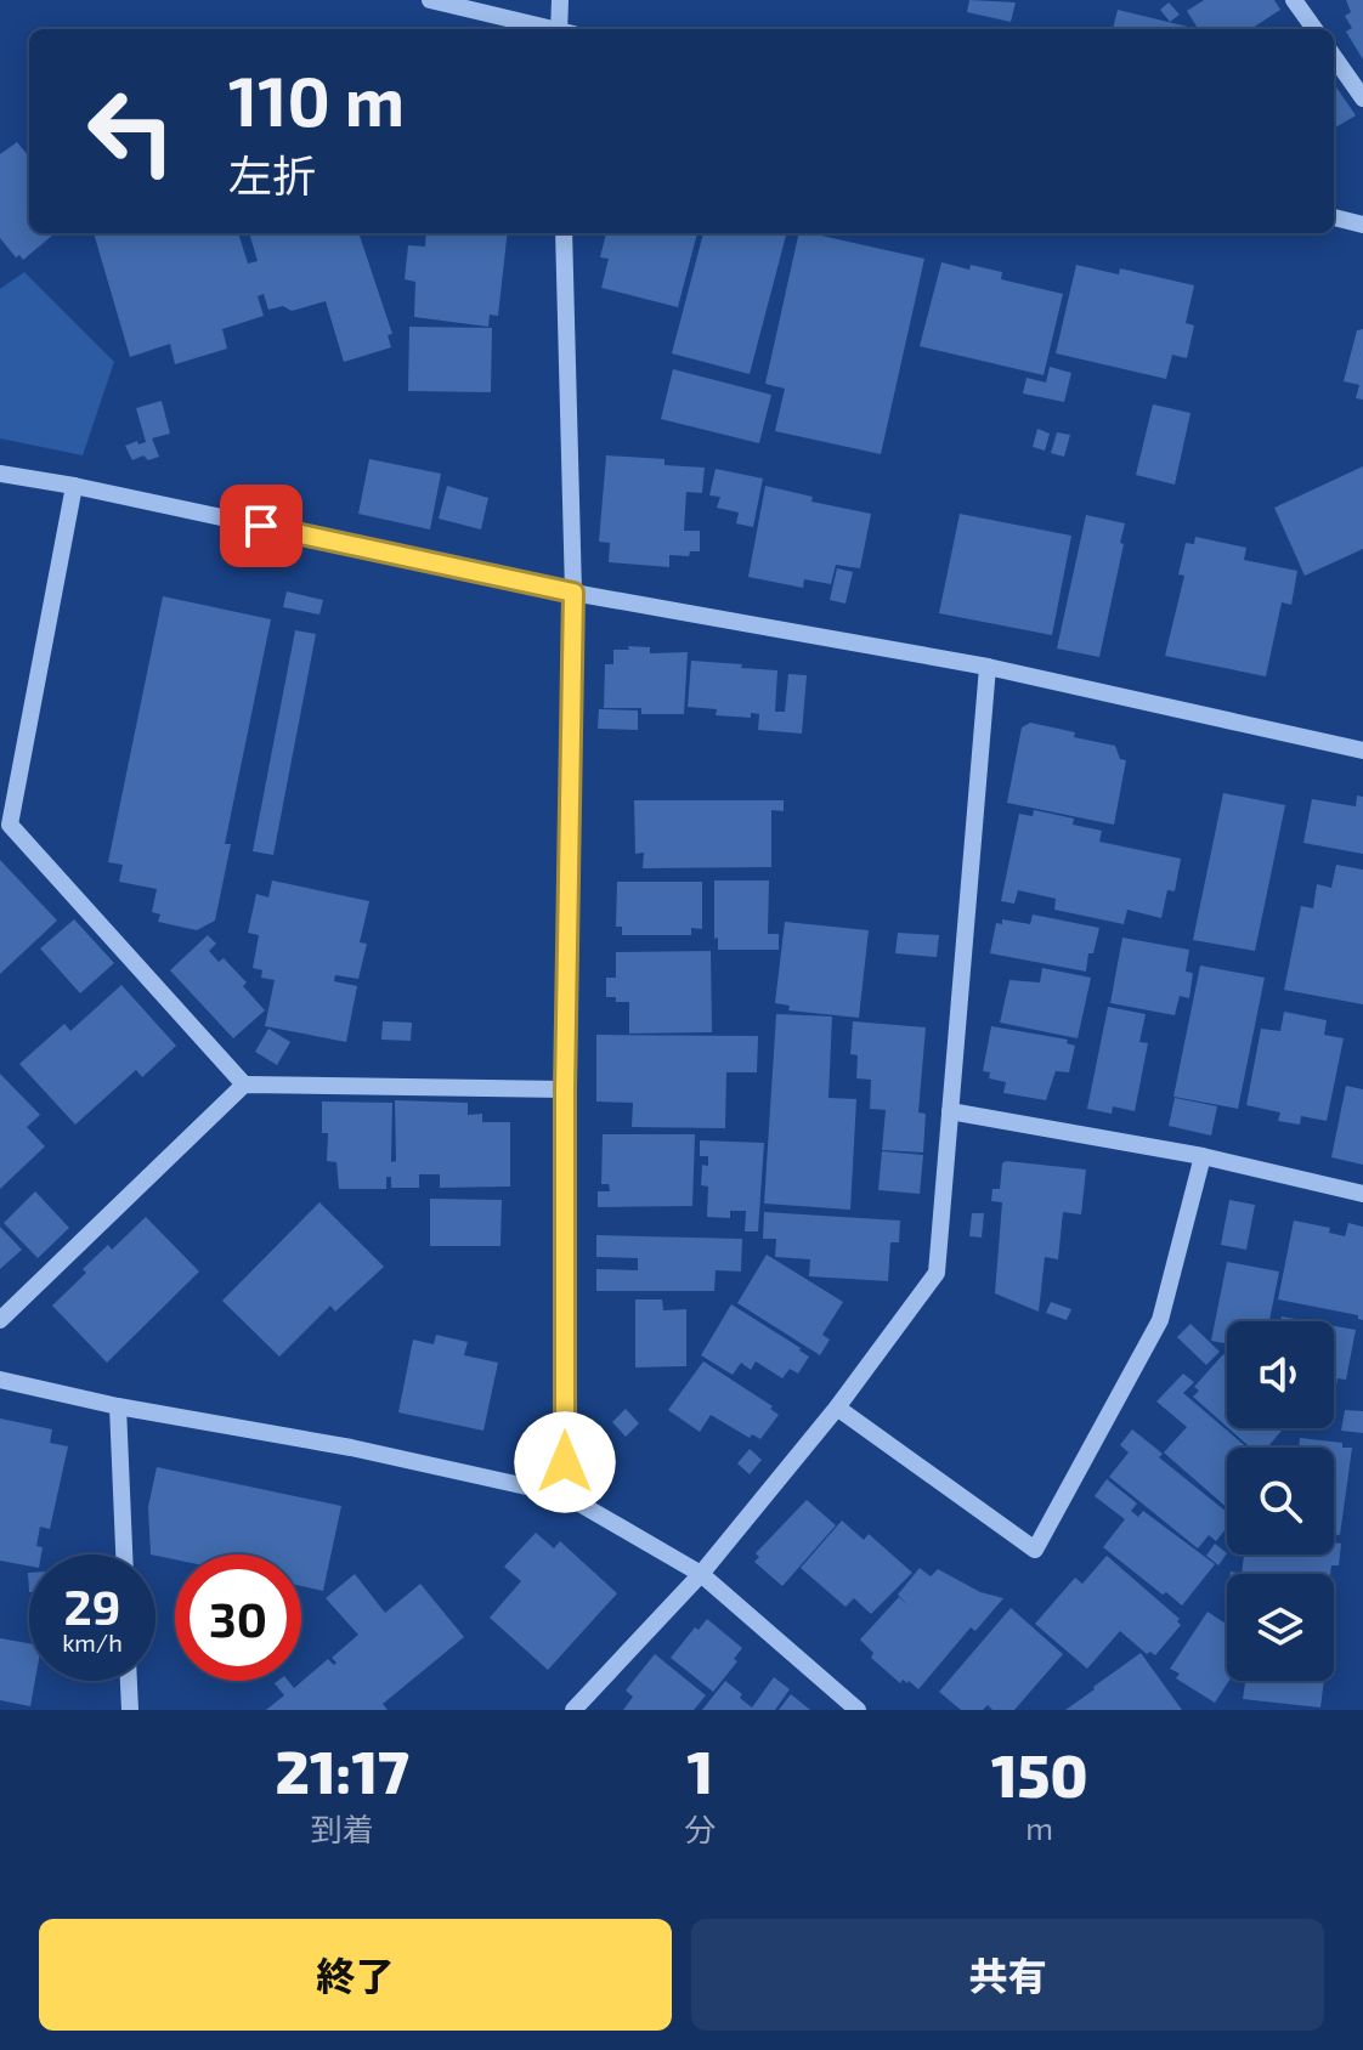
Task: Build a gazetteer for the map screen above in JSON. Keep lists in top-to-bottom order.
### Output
{
  "page": {
    "turn": ["110 m", "左折"],
    "speed": "29 km/h",
    "limit": "30",
    "eta": [
      "21:17",
      "到着",
      "1",
      "分",
      "150",
      "m"
    ],
    "buttons": ["終了", "共有"]
  }
}
